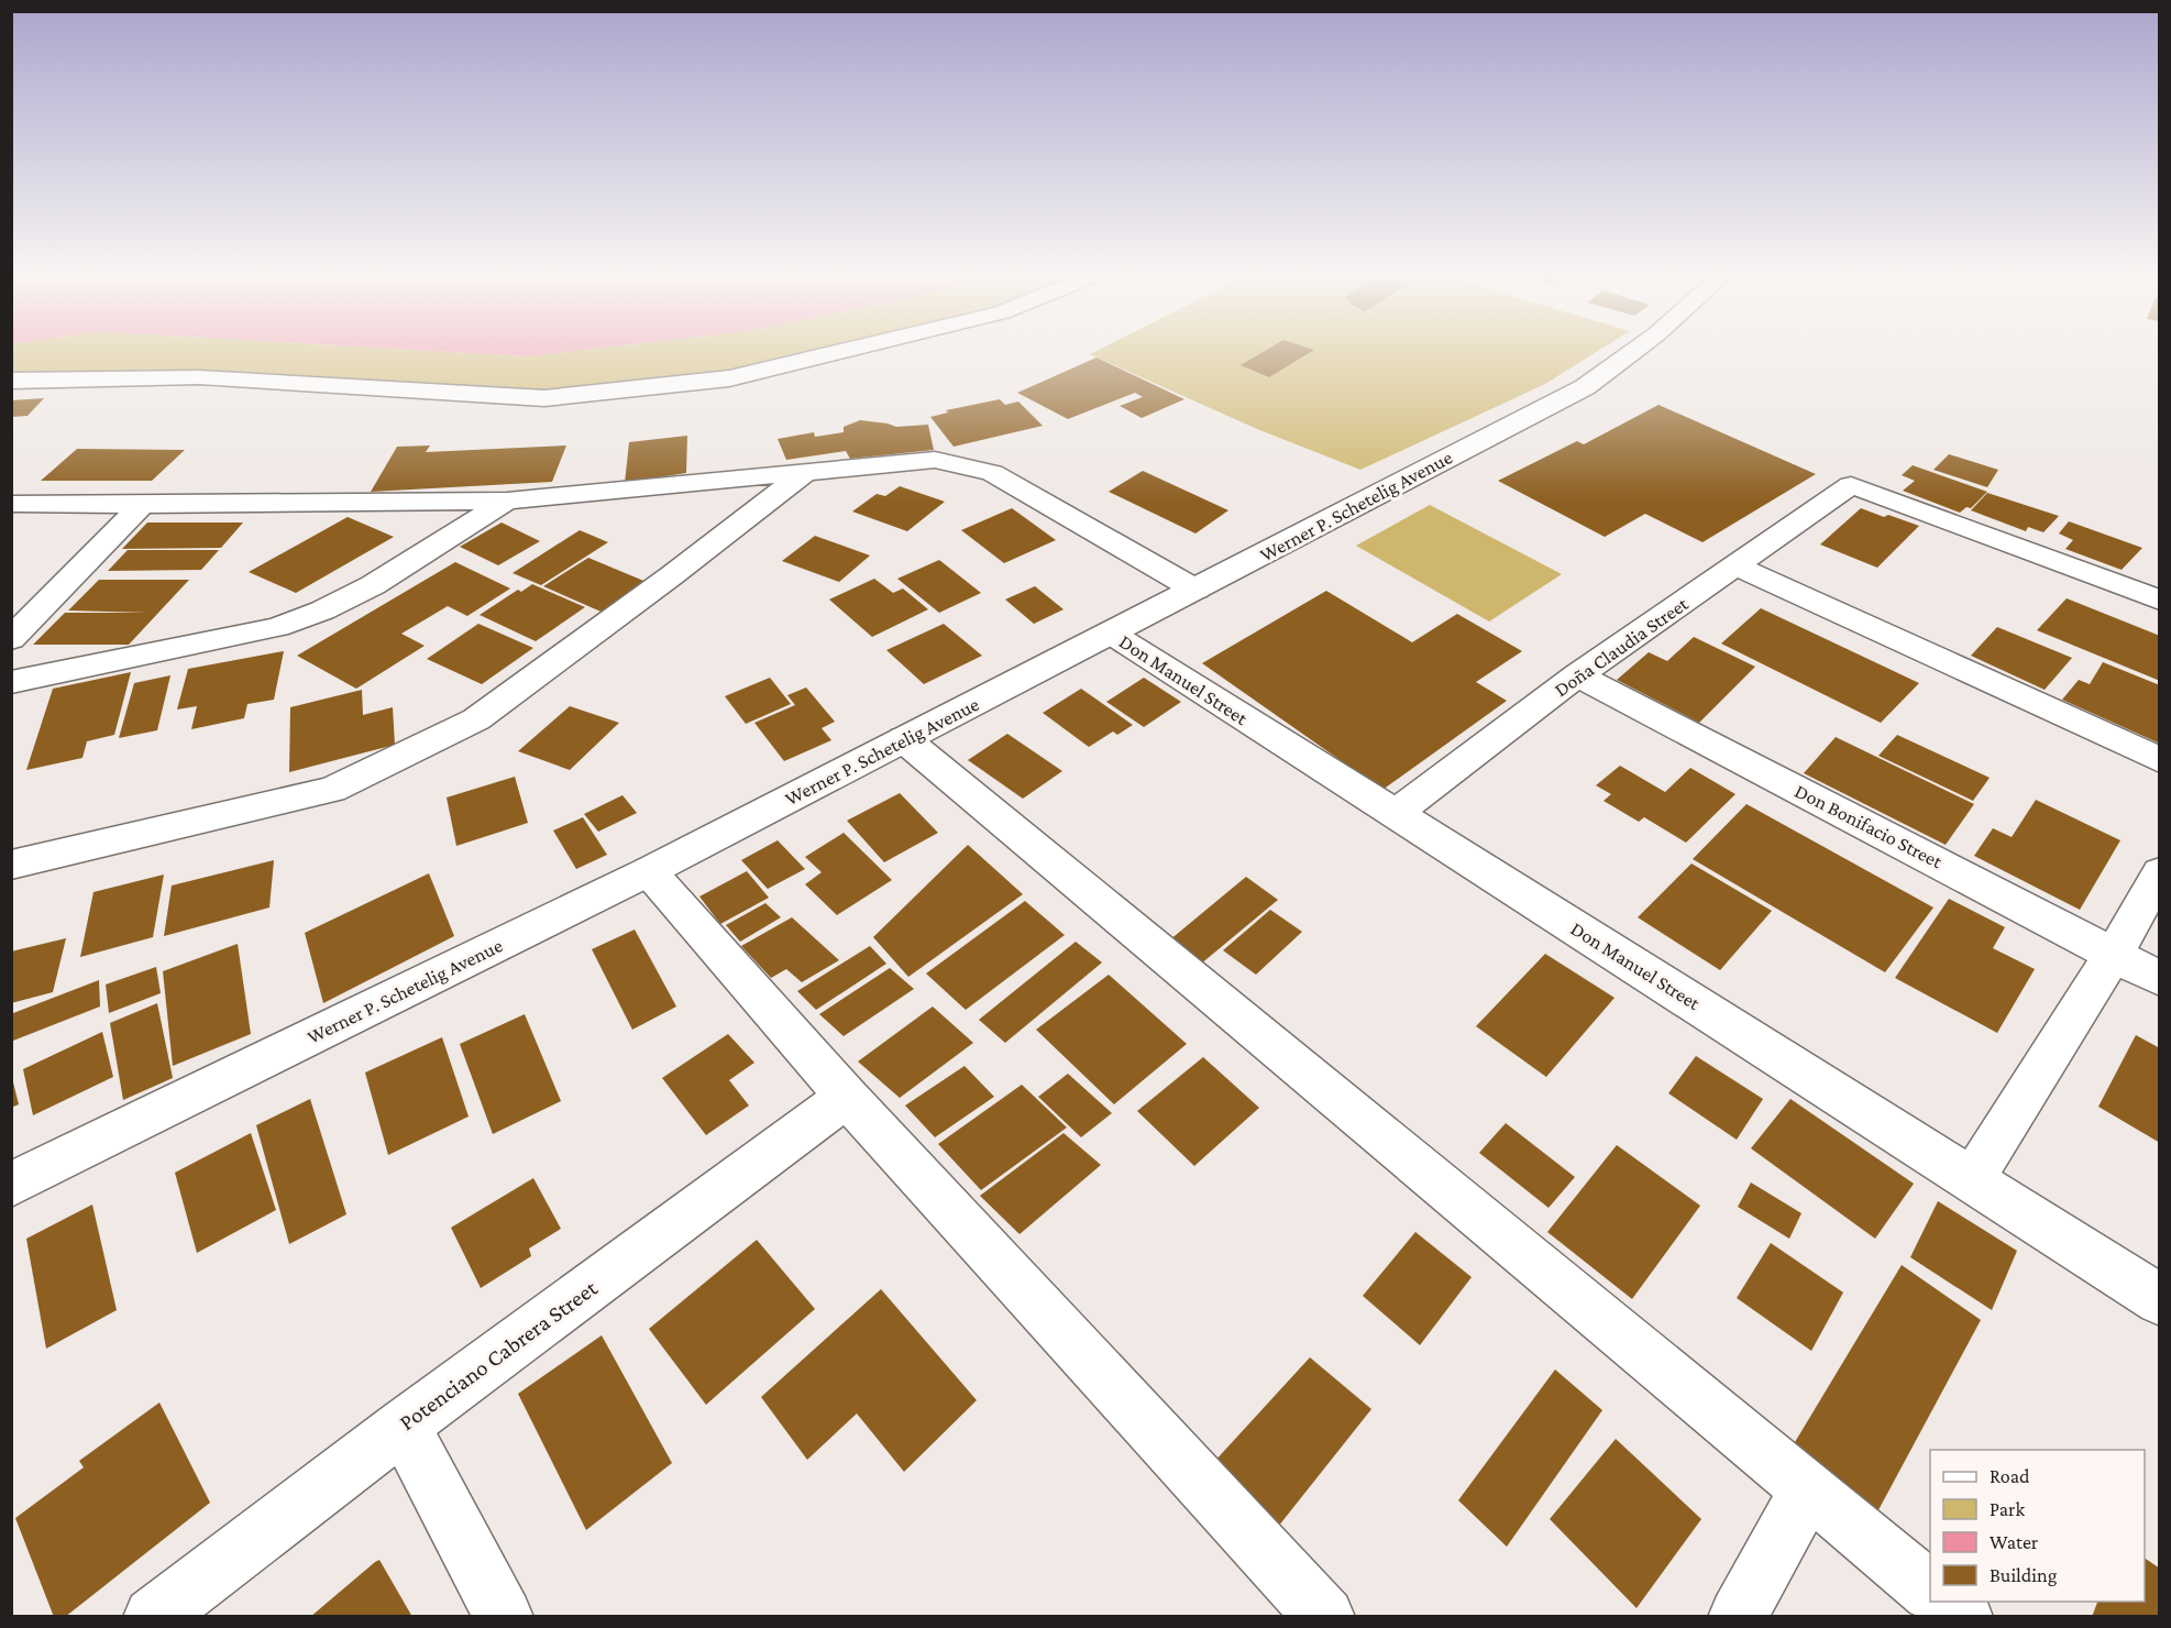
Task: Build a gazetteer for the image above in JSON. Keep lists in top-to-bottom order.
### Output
{
  "streets": {
    "street": [
      "Werner P. Schetelig Avenue",
      "Doña Claudia Street",
      "Don Manuel Street",
      "Don Bonifacio Street",
      "Potenciano Cabrera Street"
    ]
  },
  "crossings": [
    ["Werner P. Schetelig Avenue", "Don Manuel Street"],
    ["Doña Claudia Street", "Don Manuel Street"],
    ["Doña Claudia Street", "Don Bonifacio Street"]
  ],
  "legend": [
    "Road",
    "Park",
    "Water",
    "Building"
  ]
}
